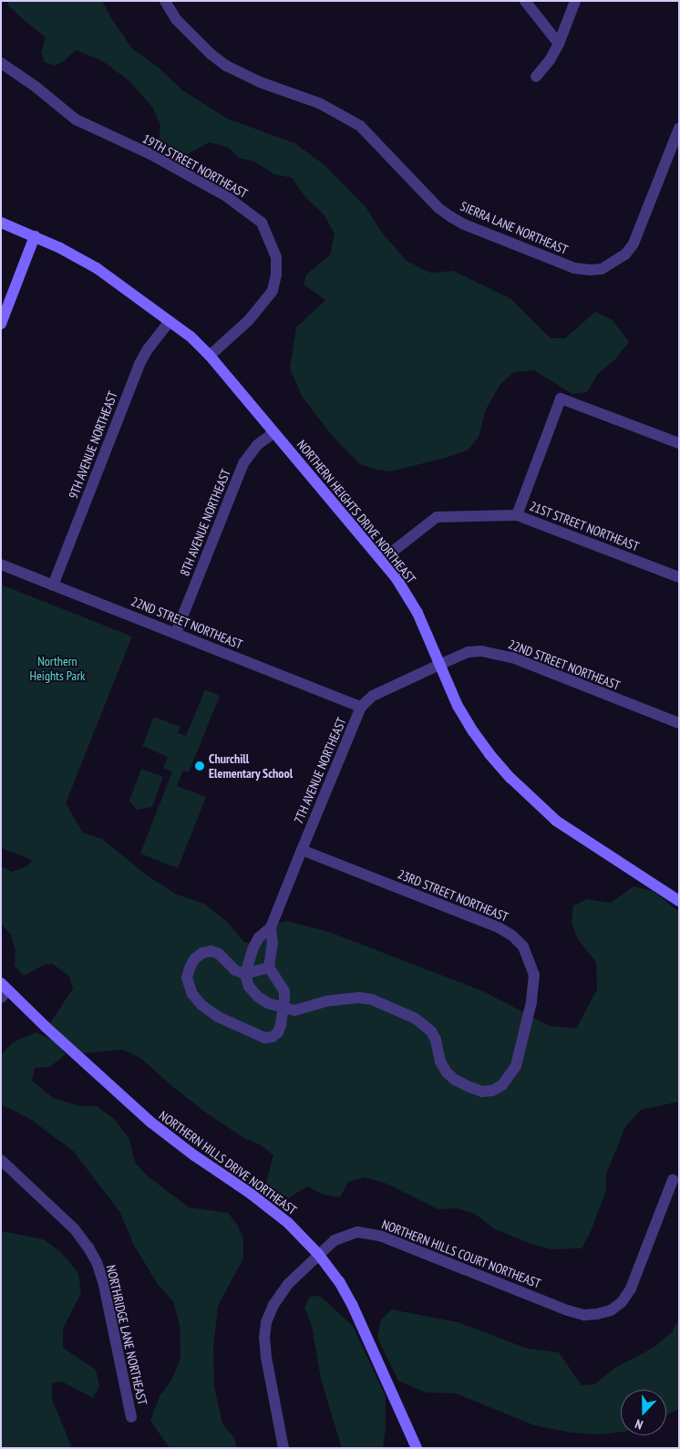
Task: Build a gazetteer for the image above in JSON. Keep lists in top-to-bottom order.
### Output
{
  "streets": {
    "street": [
      "19TH STREET NORTHEAST",
      "SIERRA LANE NORTHEAST",
      "9TH AVENUE NORTHEAST",
      "NORTHERN HEIGHTS DRIVE NORTHEAST",
      "8TH AVENUE NORTHEAST",
      "21ST STREET NORTHEAST",
      "22ND STREET NORTHEAST",
      "7TH AVENUE NORTHEAST",
      "23RD STREET NORTHEAST",
      "NORTHERN HILLS DRIVE NORTHEAST",
      "NORTHERN HILLS COURT NORTHEAST",
      "NORTHRIDGE LANE NORTHEAST"
    ]
  },
  "crossings": [
    ["19TH STREET NORTHEAST", "NORTHERN HEIGHTS DRIVE NORTHEAST"],
    ["9TH AVENUE NORTHEAST", "NORTHERN HEIGHTS DRIVE NORTHEAST"],
    ["9TH AVENUE NORTHEAST", "22ND STREET NORTHEAST"],
    ["NORTHERN HEIGHTS DRIVE NORTHEAST", "8TH AVENUE NORTHEAST"],
    ["NORTHERN HEIGHTS DRIVE NORTHEAST", "21ST STREET NORTHEAST"],
    ["NORTHERN HEIGHTS DRIVE NORTHEAST", "22ND STREET NORTHEAST"],
    ["NORTHERN HEIGHTS DRIVE NORTHEAST", "7TH AVENUE NORTHEAST"],
    ["8TH AVENUE NORTHEAST", "22ND STREET NORTHEAST"],
    ["22ND STREET NORTHEAST", "7TH AVENUE NORTHEAST"],
    ["7TH AVENUE NORTHEAST", "23RD STREET NORTHEAST"],
    ["NORTHERN HILLS DRIVE NORTHEAST", "NORTHERN HILLS COURT NORTHEAST"]
  ],
  "parks": ["Northern Heights Park"],
  "places": ["Churchill Elementary School"],
  "north": "bottom"
}
